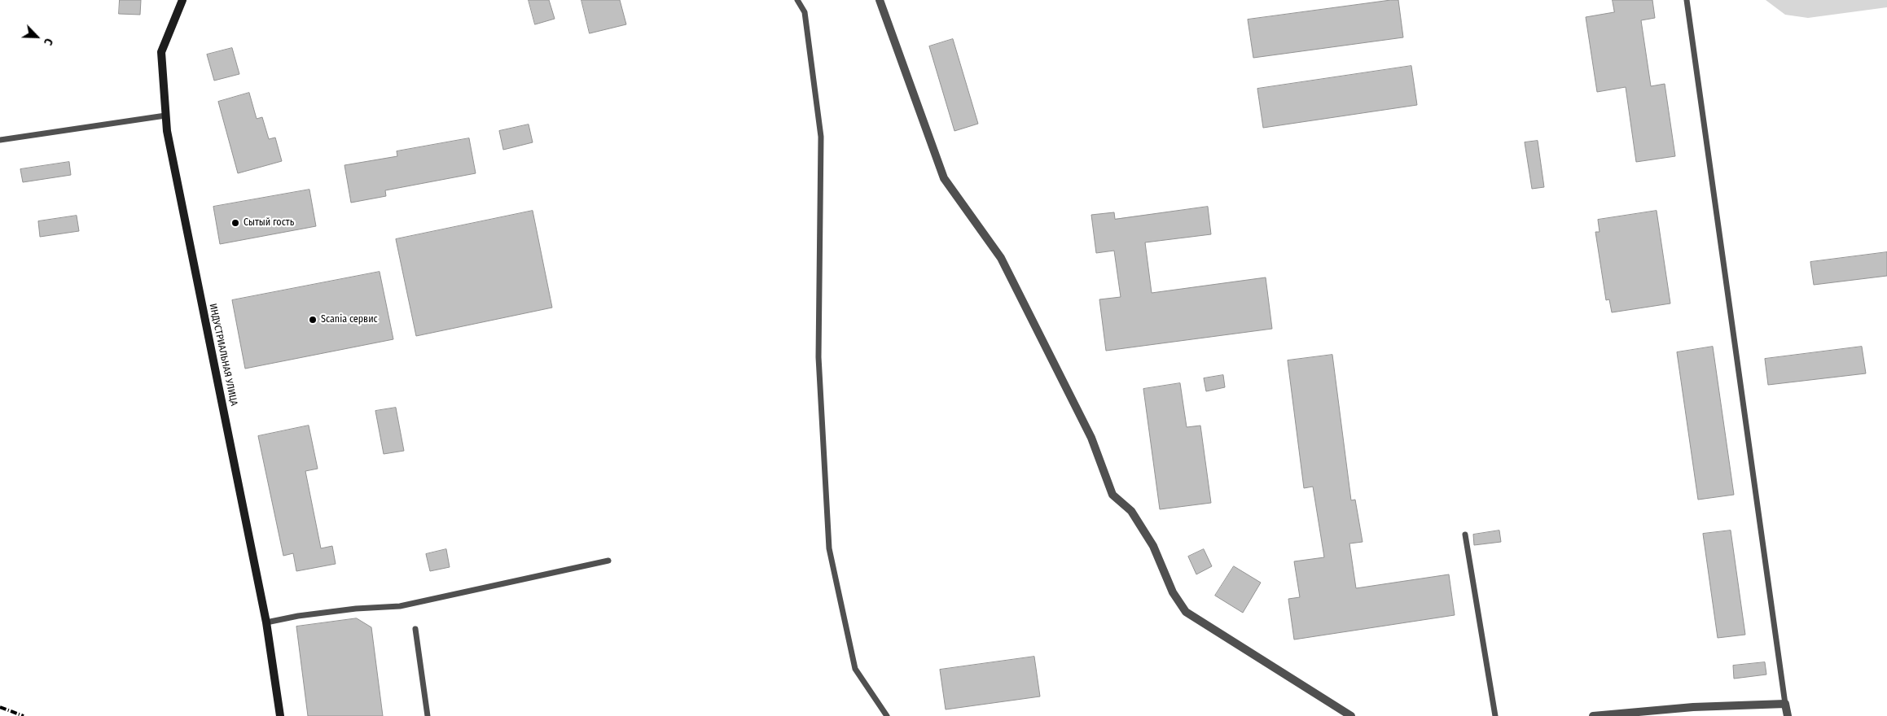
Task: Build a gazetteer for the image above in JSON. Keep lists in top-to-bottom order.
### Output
{
  "streets": {
    "street": ["ИНДУСТРИАЛЬНАЯ УЛИЦА"]
  },
  "places": ["Сытый гость", "Scania сервис"],
  "north": "bottom right"
}
